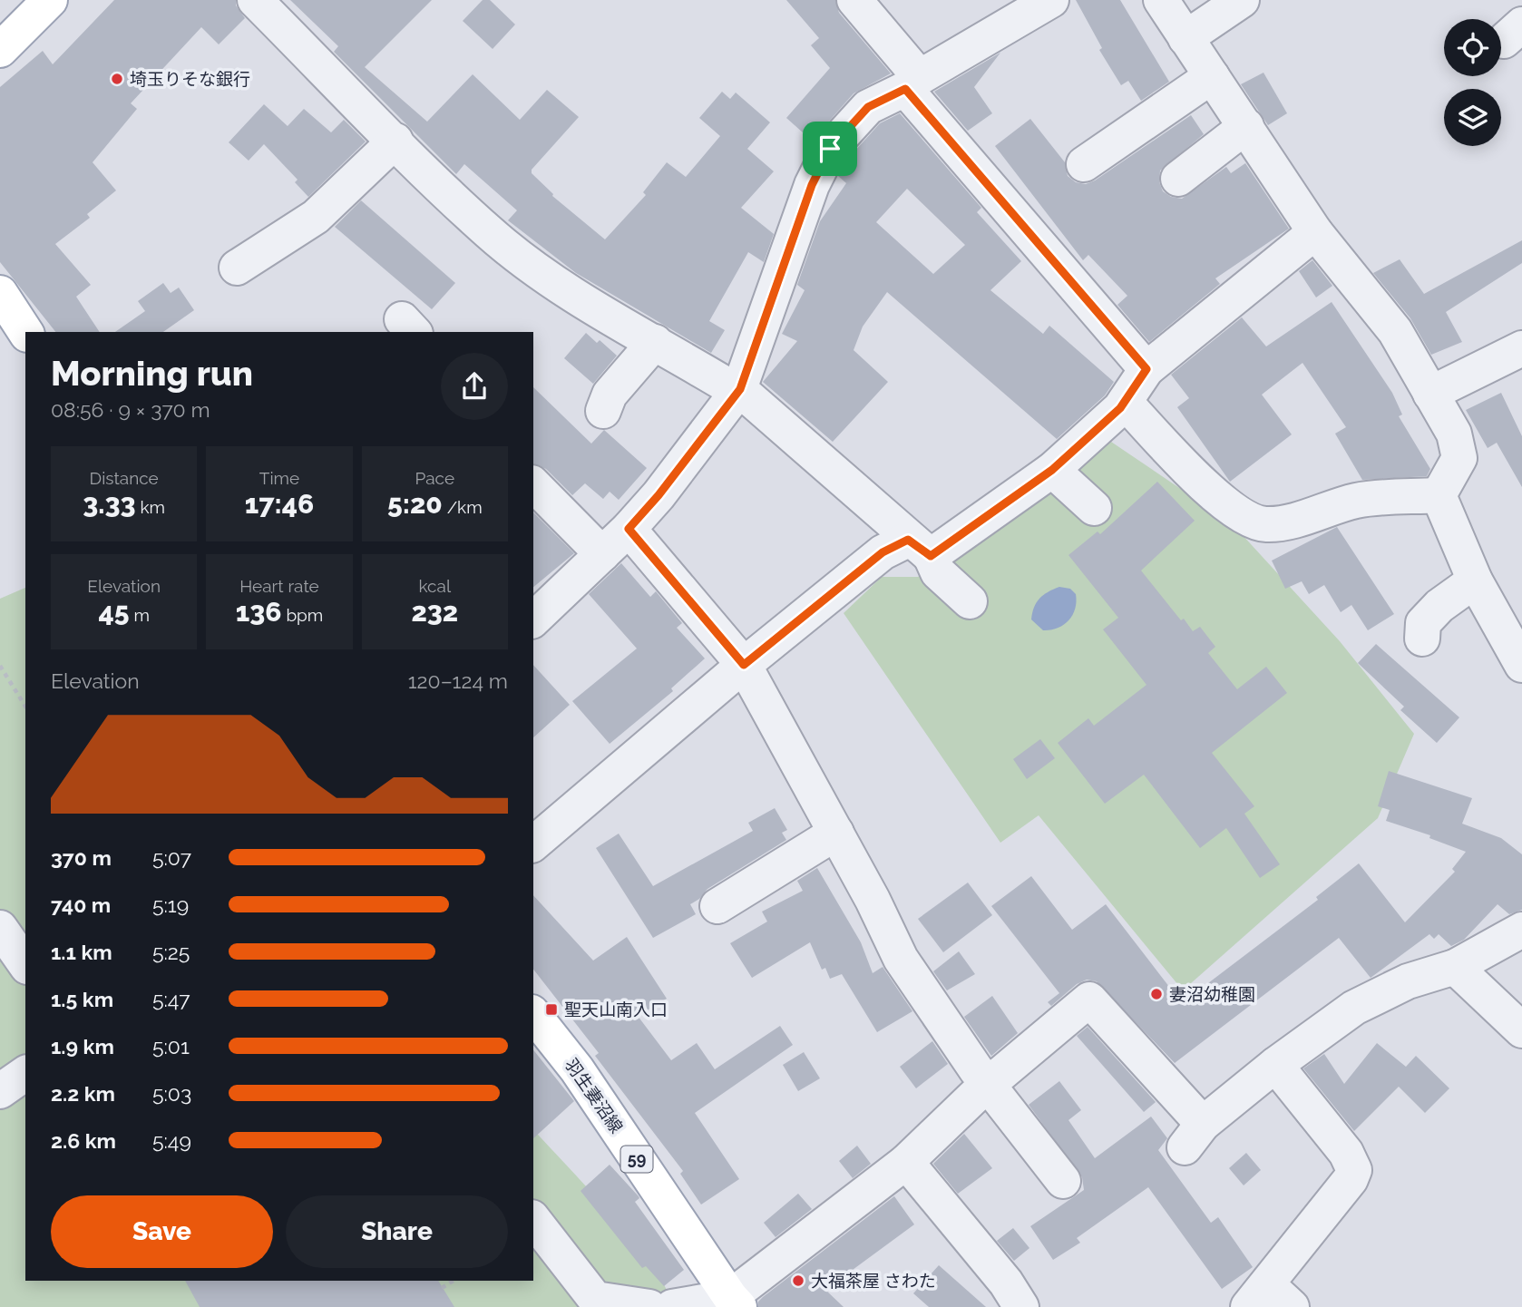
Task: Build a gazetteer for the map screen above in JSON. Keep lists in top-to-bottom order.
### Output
{
  "streets": {
    "main road": ["羽生妻沼線", "59"]
  },
  "places": {
    "other": ["埼玉りそな銀行", "妻沼幼稚園", "大福茶屋 さわた"],
    "transit": ["聖天山南入口"]
  },
  "page": {
    "heading": ["Morning run", "08:56 · 9 × 370 m"],
    "stats": [
      ["Distance", "3.33 km"],
      ["Time", "17:46"],
      ["Pace", "5:20 /km"],
      ["Elevation", "45 m"],
      ["Heart rate", "136 bpm"],
      ["kcal", "232"]
    ],
    "chart": ["Elevation", "120–124 m"],
    "list": [
      {
        "name": "370 m",
        "note": "5:07"
      },
      {
        "name": "740 m",
        "note": "5:19"
      },
      {
        "name": "1.1 km",
        "note": "5:25"
      },
      {
        "name": "1.5 km",
        "note": "5:47"
      },
      {
        "name": "1.9 km",
        "note": "5:01"
      },
      {
        "name": "2.2 km",
        "note": "5:03"
      },
      {
        "name": "2.6 km",
        "note": "5:49"
      }
    ],
    "buttons": ["Save", "Share"]
  }
}
